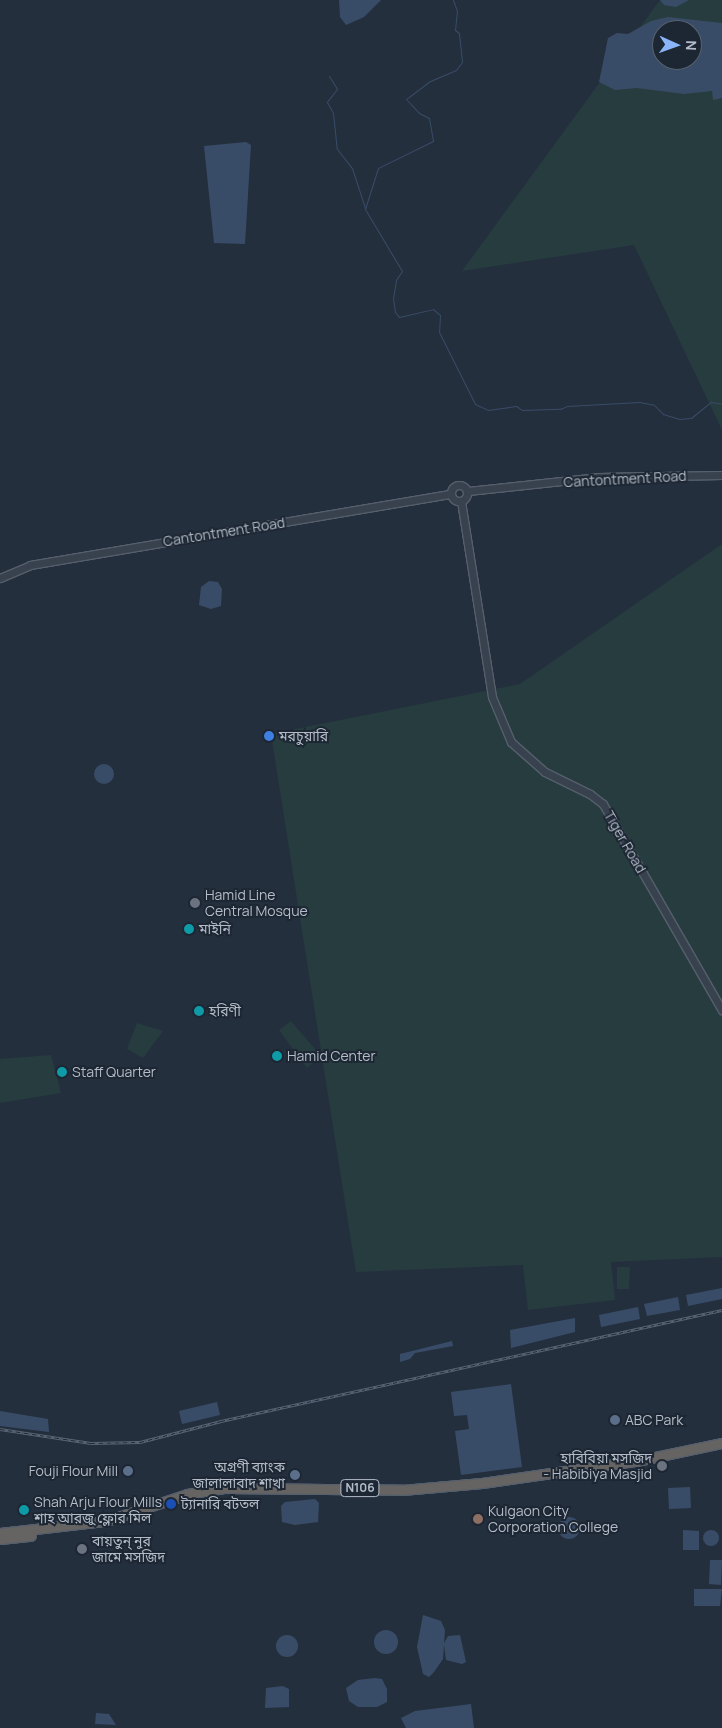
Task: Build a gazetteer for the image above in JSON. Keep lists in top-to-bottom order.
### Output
{
  "streets": {
    "highway": ["N106"],
    "street": ["Cantontment Road", "Tiger Road"]
  },
  "places": [
    "মরচুয়ারি",
    "Hamid Line Central Mosque",
    "মাইনি",
    "হরিণী",
    "Hamid Center",
    "Staff Quarter",
    "ABC Park",
    "হাবিবিয়া মসজিদ - Habibiya Masjid",
    "Fouji Flour Mill",
    "অগ্রণী ব্যাংক জালালাবাদ শাখা",
    "ট্যানারি বটতল",
    "Shah Arju Flour Mills শাহ আরজু ফ্লোর মিল",
    "Kulgaon City Corporation College",
    "বায়তুন্ নুর জামে মসজিদ"
  ],
  "north": "right"
}
